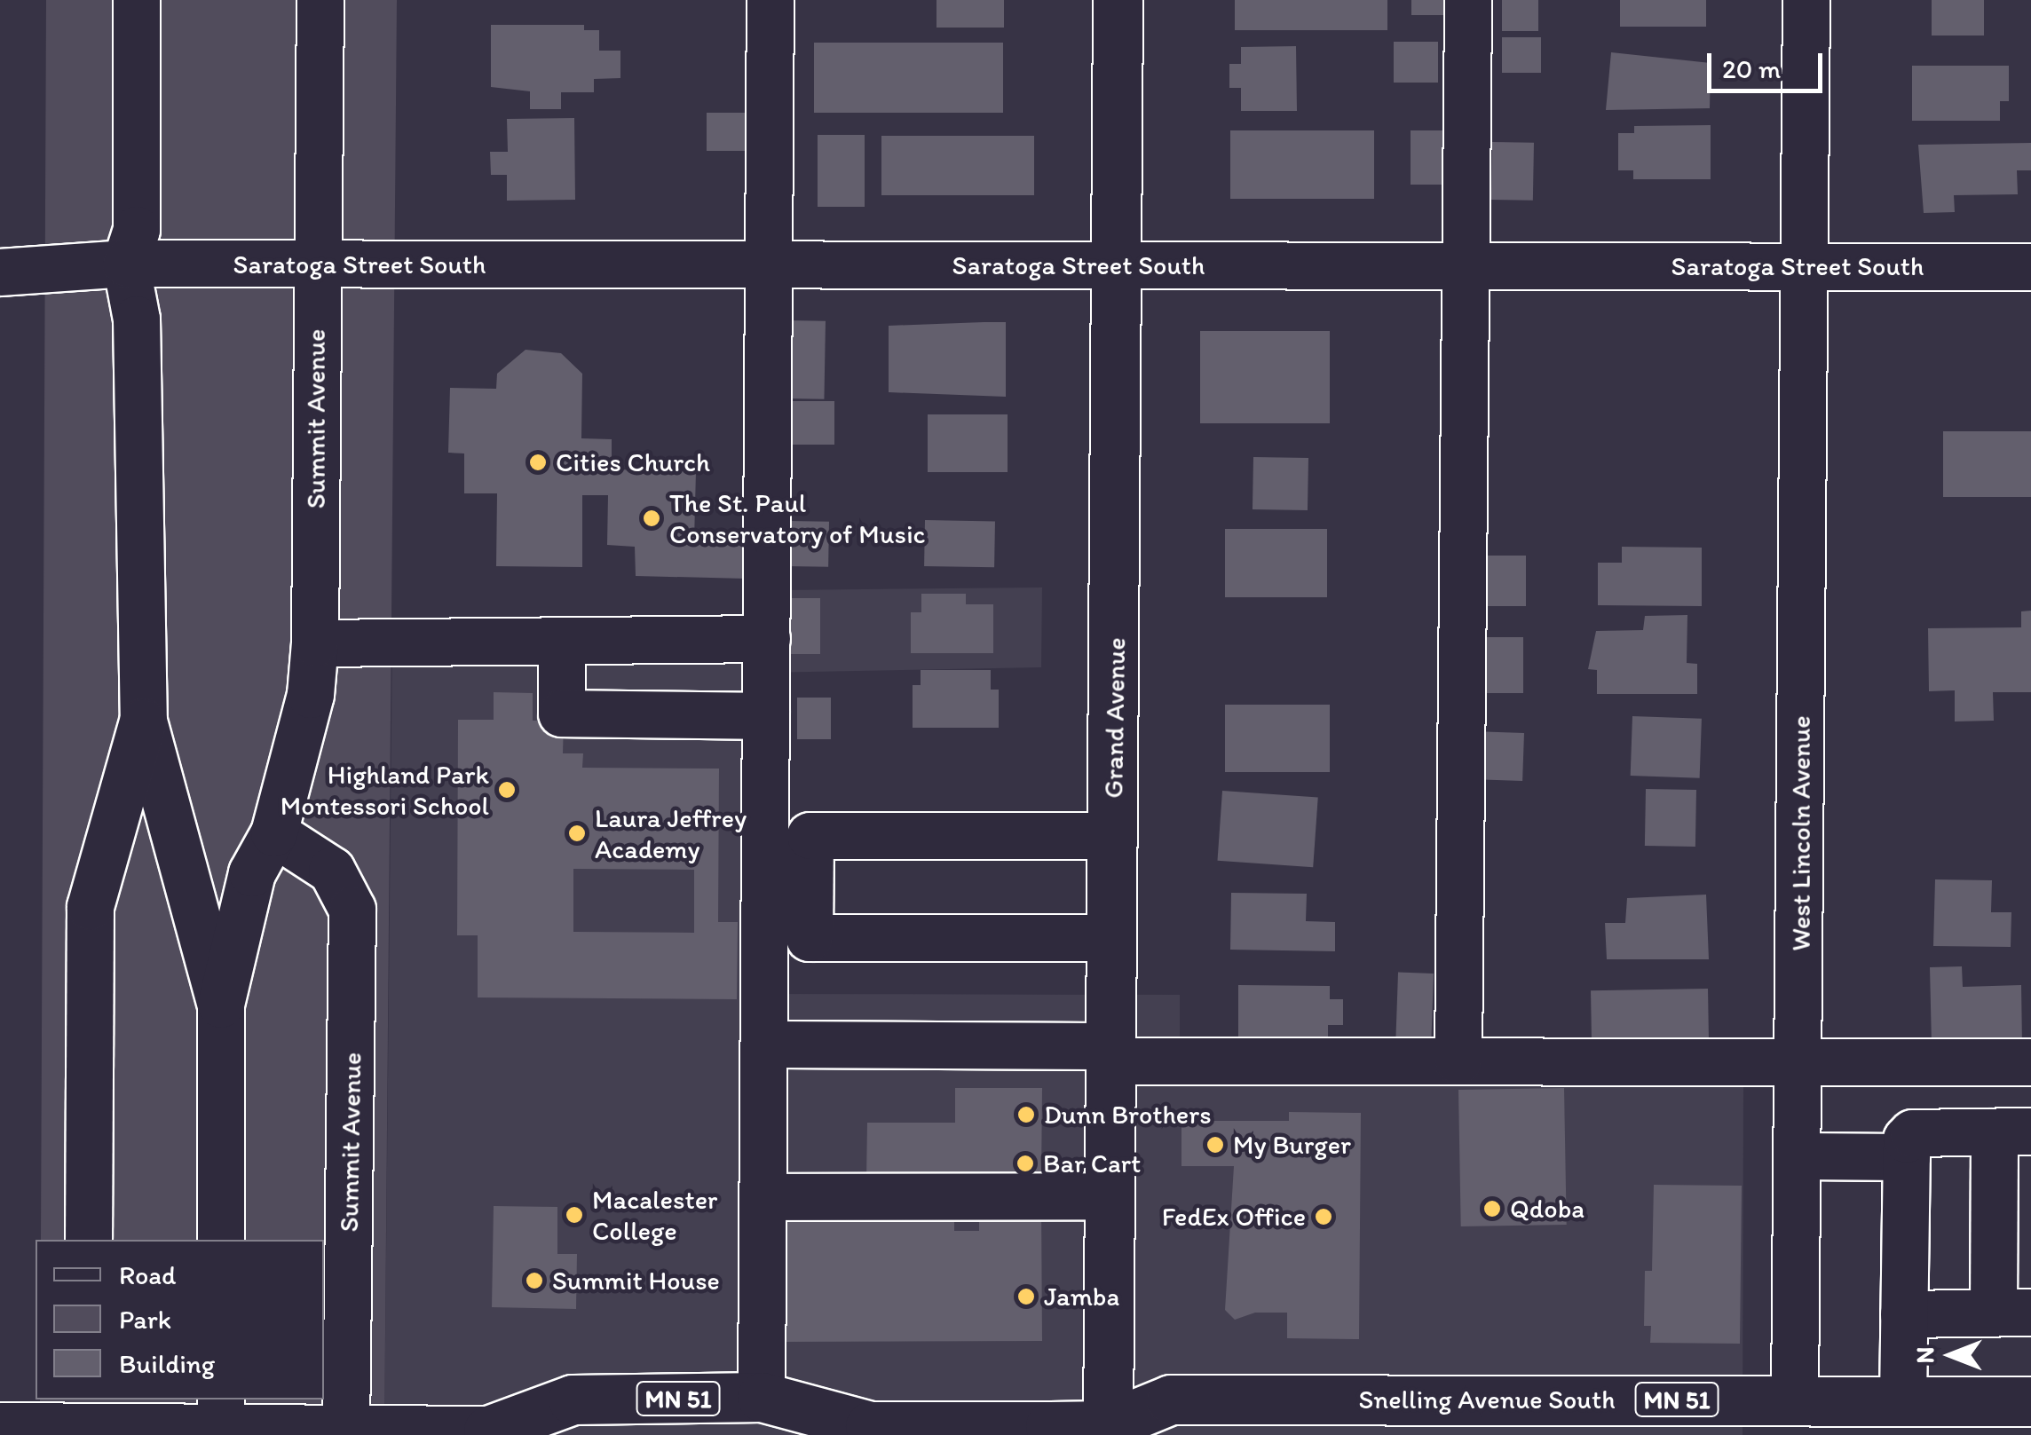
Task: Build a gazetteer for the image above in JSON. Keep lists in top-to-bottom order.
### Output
{
  "streets": {
    "main road": ["Grand Avenue", "MN 51", "Snelling Avenue South"],
    "street": ["Saratoga Street South", "Summit Avenue", "West Lincoln Avenue"]
  },
  "crossings": [
    ["Saratoga Street South", "Summit Avenue"],
    ["Saratoga Street South", "Grand Avenue"],
    ["Saratoga Street South", "West Lincoln Avenue"],
    ["Summit Avenue", "Snelling Avenue South"],
    ["Grand Avenue", "Snelling Avenue South"],
    ["West Lincoln Avenue", "Snelling Avenue South"],
    ["MN 51", "Snelling Avenue South"]
  ],
  "places": [
    "Cities Church",
    "The St. Paul Conservatory of Music",
    "Highland Park Montessori School",
    "Laura Jeffrey Academy",
    "Dunn Brothers",
    "My Burger",
    "Bar Cart",
    "Qdoba",
    "Macalester College",
    "FedEx Office",
    "Summit House",
    "Jamba"
  ],
  "legend": ["Road", "Park", "Building"],
  "scale_bar": "20 m",
  "north": "left"
}
